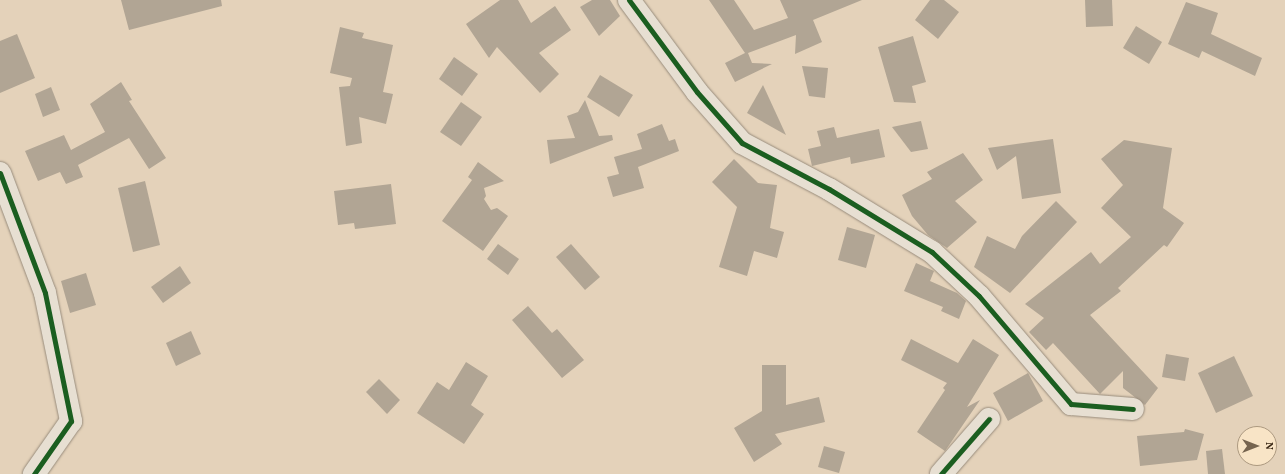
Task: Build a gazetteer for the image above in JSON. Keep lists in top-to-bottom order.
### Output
{
  "north": "right"
}
